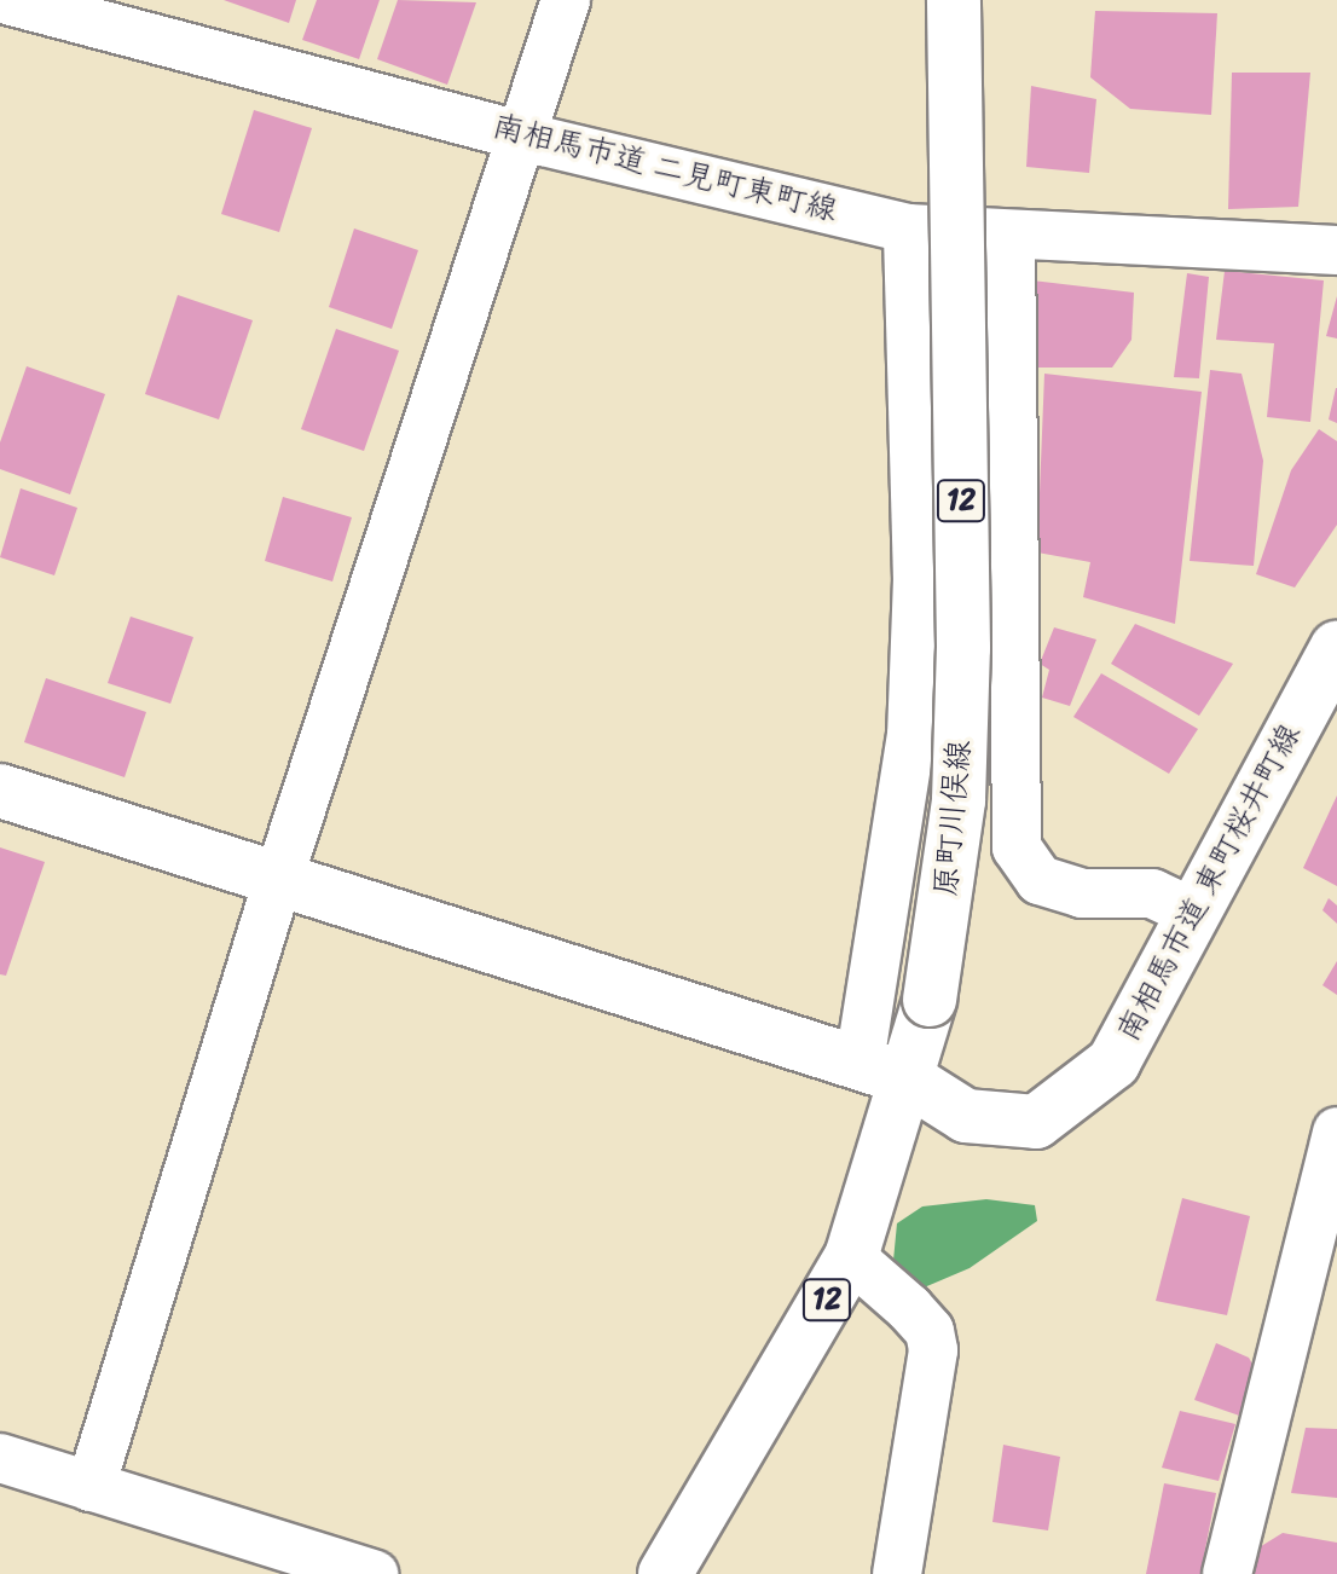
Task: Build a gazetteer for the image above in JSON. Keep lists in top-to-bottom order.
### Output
{
  "streets": {
    "main road": ["12", "原町川俣線", "南相馬市道 東町桜井町線"],
    "street": ["南相馬市道 二見町東町線"]
  },
  "crossings": [
    ["原町川俣線", "南相馬市道 東町桜井町線"]
  ]
}
